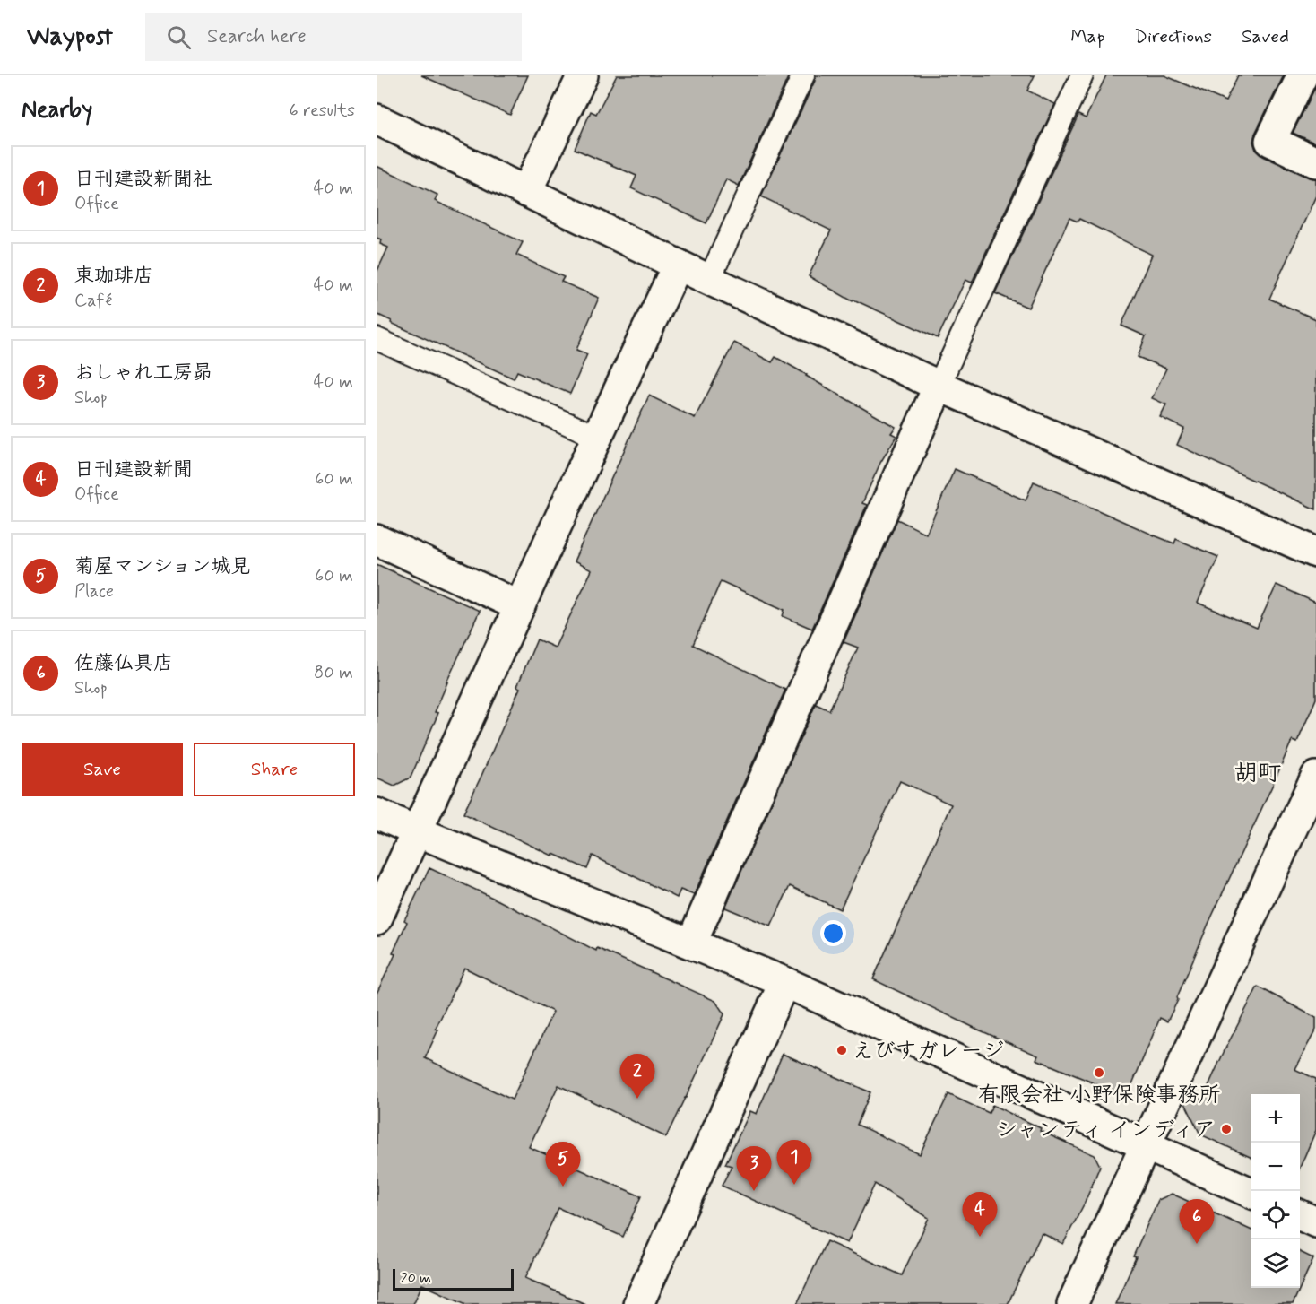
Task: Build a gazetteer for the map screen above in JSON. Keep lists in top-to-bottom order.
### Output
{
  "districts": ["胡町"],
  "places": ["えびすガレージ", "有限会社 小野保険事務所", "シャンティ インディア"],
  "scale_bar": "20 m",
  "page": {
    "header": "Waypost",
    "search": "Search here",
    "nav": ["Map", "Directions", "Saved"],
    "heading": ["Nearby", "6 results"],
    "list": [
      {
        "mark": "1",
        "name": "日刊建設新聞社",
        "note": "Office",
        "value": "40 m"
      },
      {
        "mark": "2",
        "name": "東珈琲店",
        "note": "Café",
        "value": "40 m"
      },
      {
        "mark": "3",
        "name": "おしゃれ工房昴",
        "note": "Shop",
        "value": "40 m"
      },
      {
        "mark": "4",
        "name": "日刊建設新聞",
        "note": "Office",
        "value": "60 m"
      },
      {
        "mark": "5",
        "name": "菊屋マンション城見",
        "note": "Place",
        "value": "60 m"
      },
      {
        "mark": "6",
        "name": "佐藤仏具店",
        "note": "Shop",
        "value": "80 m"
      }
    ],
    "buttons": ["Save", "Share"],
    "pins": [
      "2",
      "1",
      "5",
      "3",
      "4",
      "6"
    ],
    "map_buttons": ["+", "−"],
    "scale": "20 m"
  }
}
